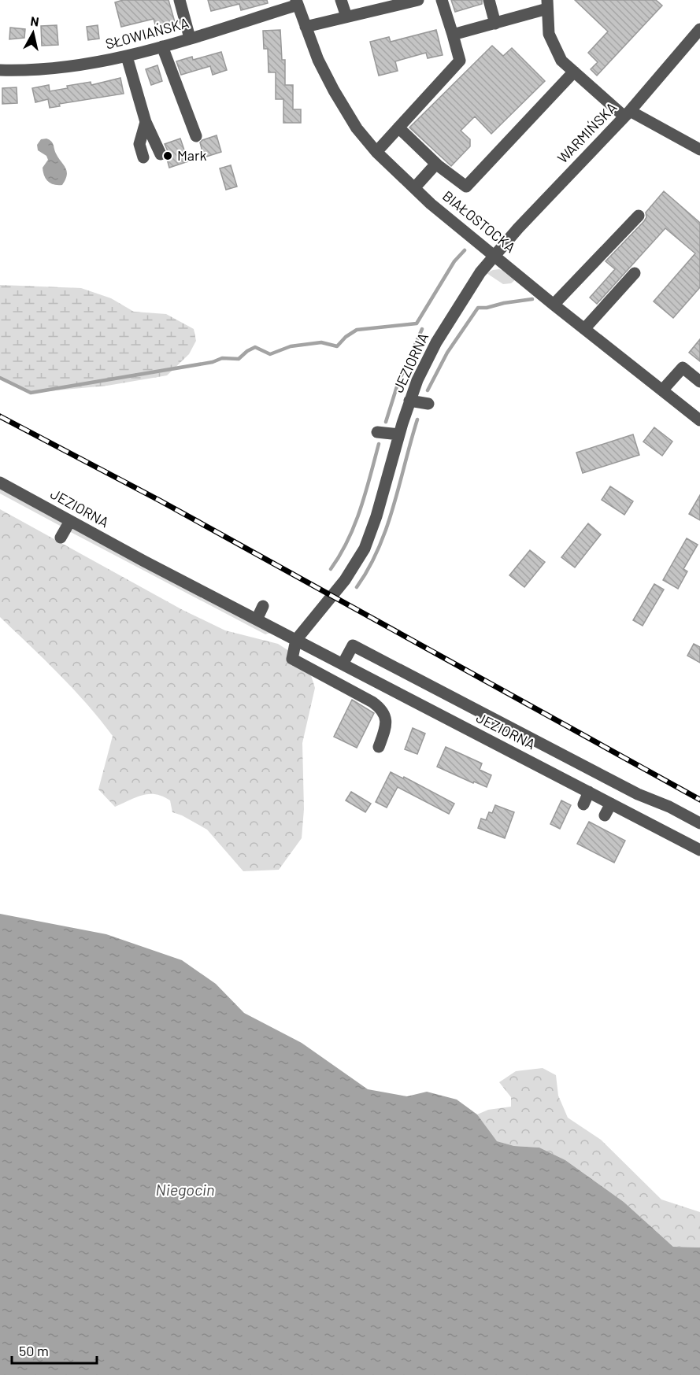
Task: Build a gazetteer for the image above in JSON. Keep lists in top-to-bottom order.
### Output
{
  "streets": {
    "street": [
      "SŁOWIAŃSKA",
      "WARMIŃSKA",
      "BIAŁOSTOCKA",
      "JEZIORNA"
    ]
  },
  "crossings": [
    ["SŁOWIAŃSKA", "BIAŁOSTOCKA"],
    ["WARMIŃSKA", "BIAŁOSTOCKA"],
    ["WARMIŃSKA", "JEZIORNA"],
    ["BIAŁOSTOCKA", "JEZIORNA"]
  ],
  "water": ["Niegocin"],
  "places": ["Mark"],
  "scale_bar": "50 m",
  "north": "top"
}
